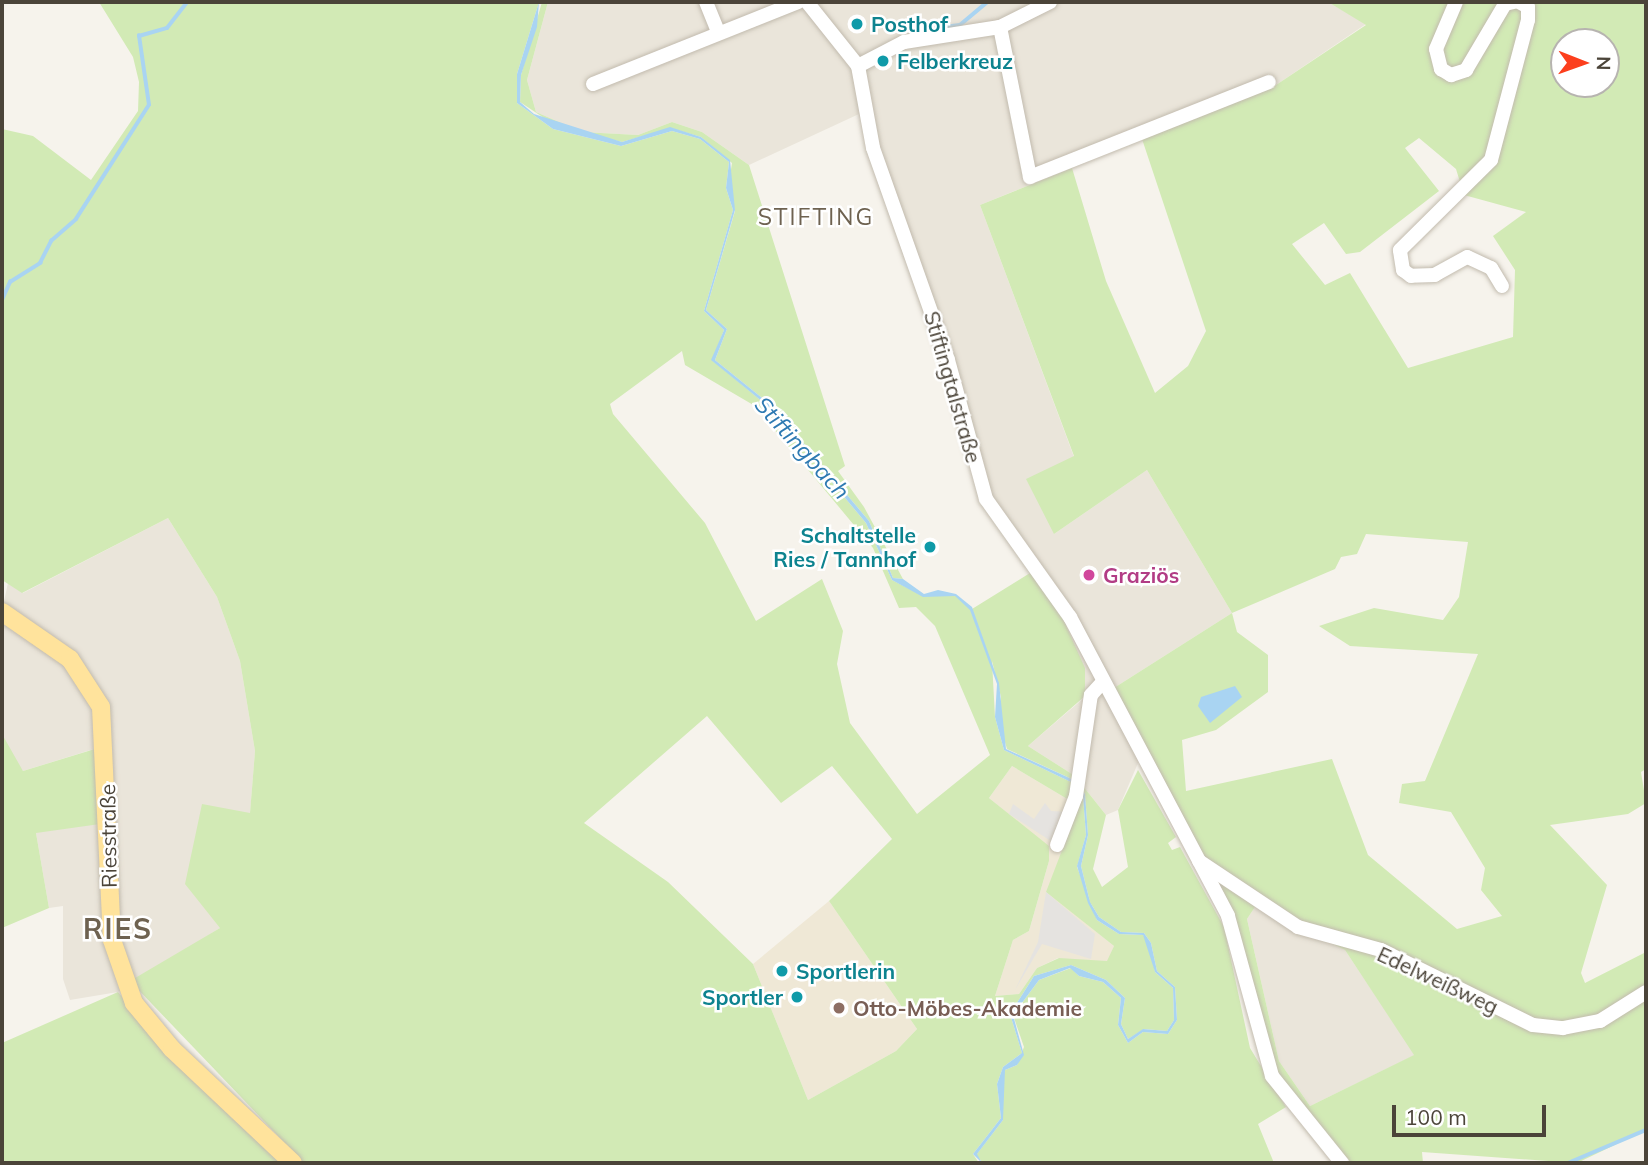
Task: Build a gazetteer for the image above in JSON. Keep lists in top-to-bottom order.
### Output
{
  "streets": {
    "main road": ["Riesstraße"],
    "street": ["Stiftingtalstraße", "Edelweißweg"]
  },
  "crossings": [
    ["Stiftingtalstraße", "Edelweißweg"]
  ],
  "districts": ["STIFTING", "RIES"],
  "water": ["Stiftingbach"],
  "places": [
    "Posthof",
    "Felberkreuz",
    "Schaltstelle Ries / Tannhof",
    "Graziös",
    "Sportlerin",
    "Sportler",
    "Otto-Möbes-Akademie"
  ],
  "scale_bar": "100 m",
  "north": "right"
}
